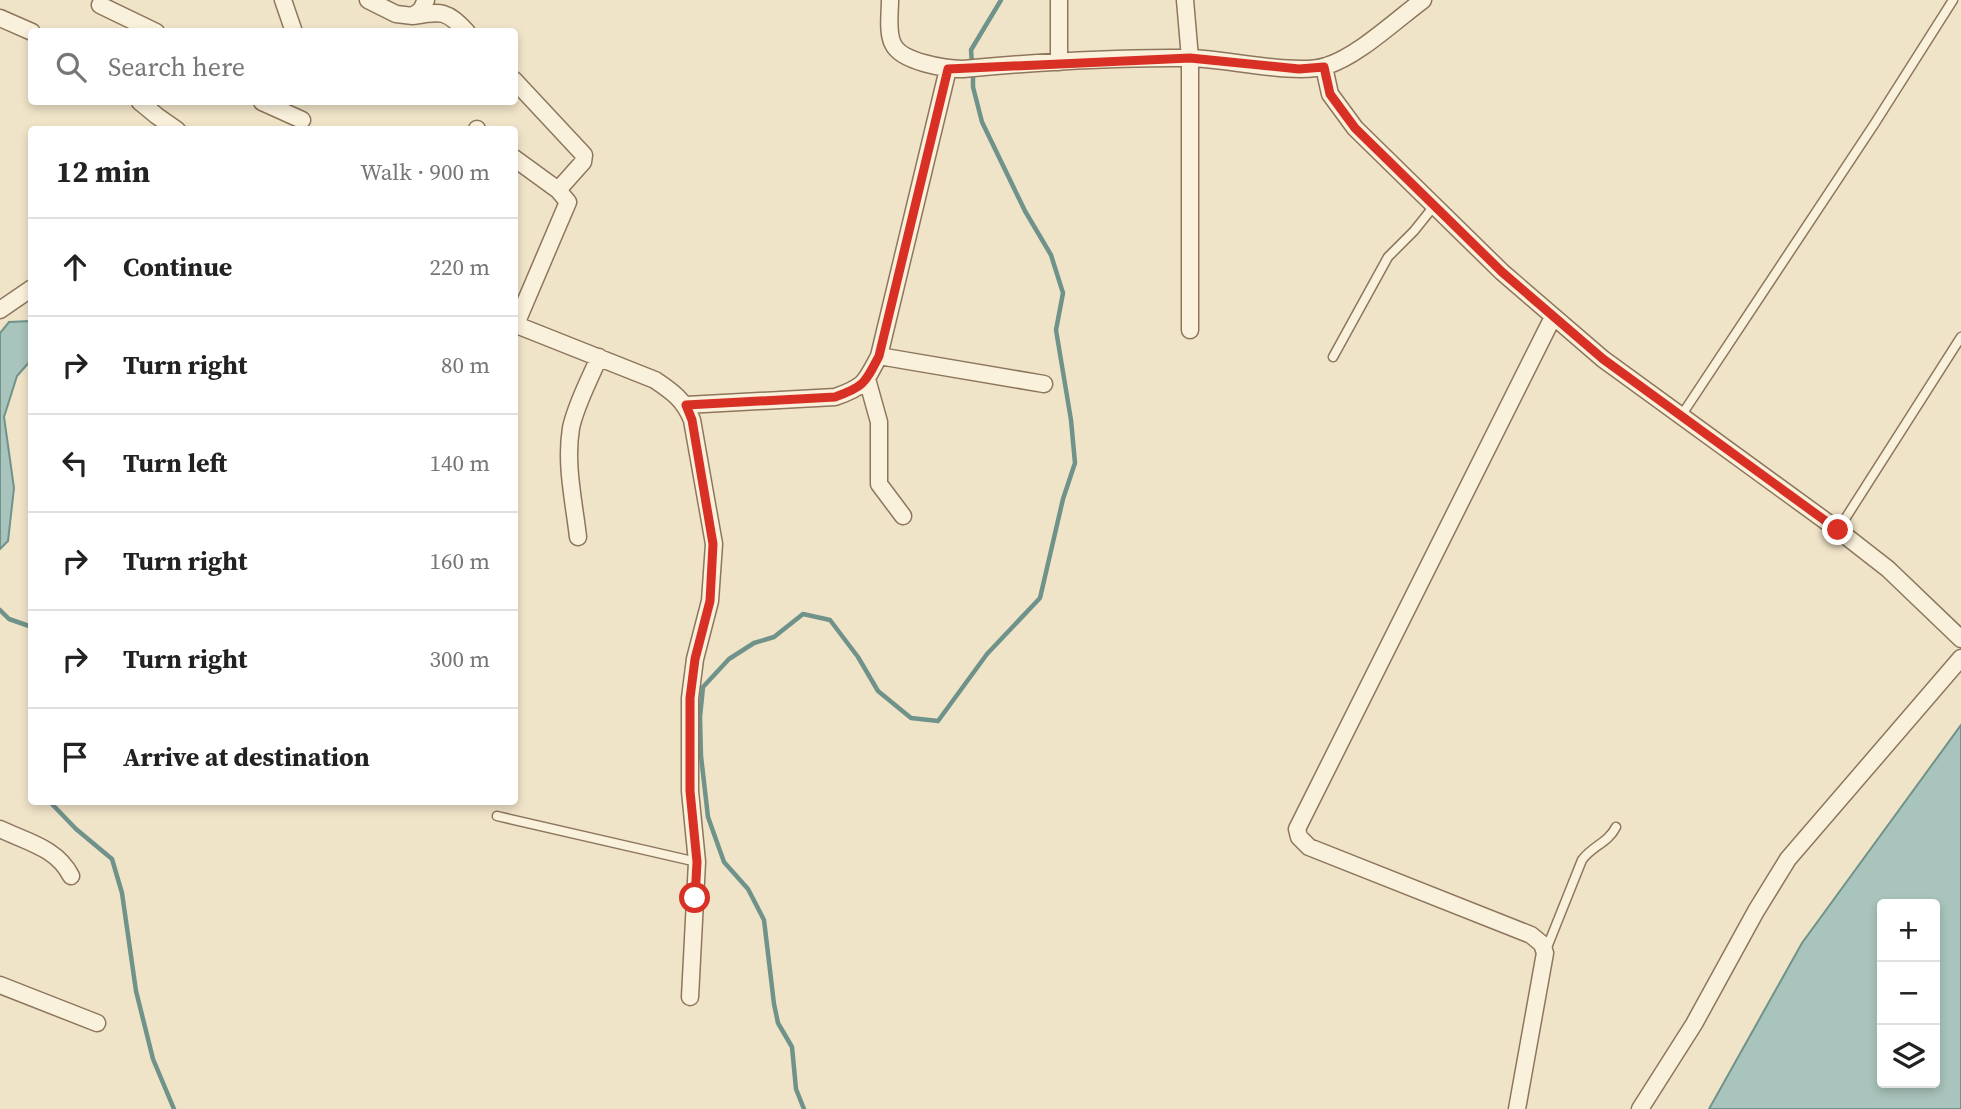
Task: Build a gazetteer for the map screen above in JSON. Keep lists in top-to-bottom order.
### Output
{
  "page": {
    "search": "Search here",
    "heading": ["12 min", "Walk · 900 m"],
    "list": [
      ["Continue", "220 m"],
      ["Turn right", "80 m"],
      ["Turn left", "140 m"],
      ["Turn right", "160 m"],
      ["Turn right", "300 m"],
      "Arrive at destination"
    ],
    "map_buttons": ["+", "−"]
  }
}
